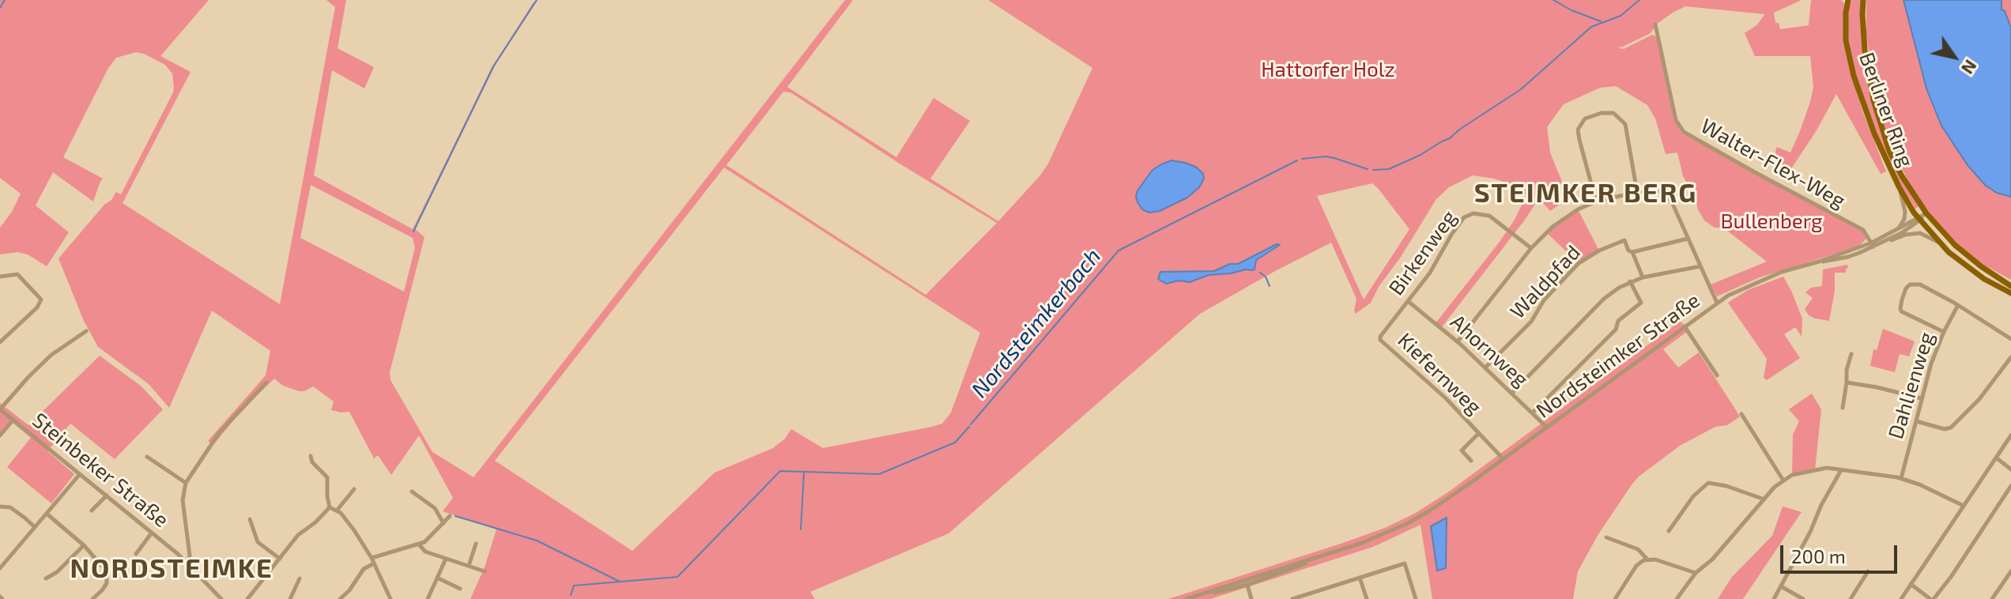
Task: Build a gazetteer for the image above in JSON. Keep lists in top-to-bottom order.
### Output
{
  "streets": {
    "main road": ["Berliner Ring"],
    "street": [
      "Walter-Flex-Weg",
      "Birkenweg",
      "Waldpfad",
      "Ahornweg",
      "Nordsteimker Straße",
      "Kiefernweg",
      "Dahlienweg",
      "Steinbeker Straße"
    ]
  },
  "crossings": [
    ["Berliner Ring", "Nordsteimker Straße"],
    ["Walter-Flex-Weg", "Nordsteimker Straße"],
    ["Birkenweg", "Ahornweg"],
    ["Birkenweg", "Kiefernweg"],
    ["Waldpfad", "Ahornweg"],
    ["Ahornweg", "Nordsteimker Straße"],
    ["Nordsteimker Straße", "Kiefernweg"]
  ],
  "districts": ["STEIMKER BERG", "NORDSTEIMKE"],
  "water": ["Nordsteimkerbach"],
  "parks": ["Hattorfer Holz", "Bullenberg"],
  "scale_bar": "200 m",
  "north": "bottom right"
}
